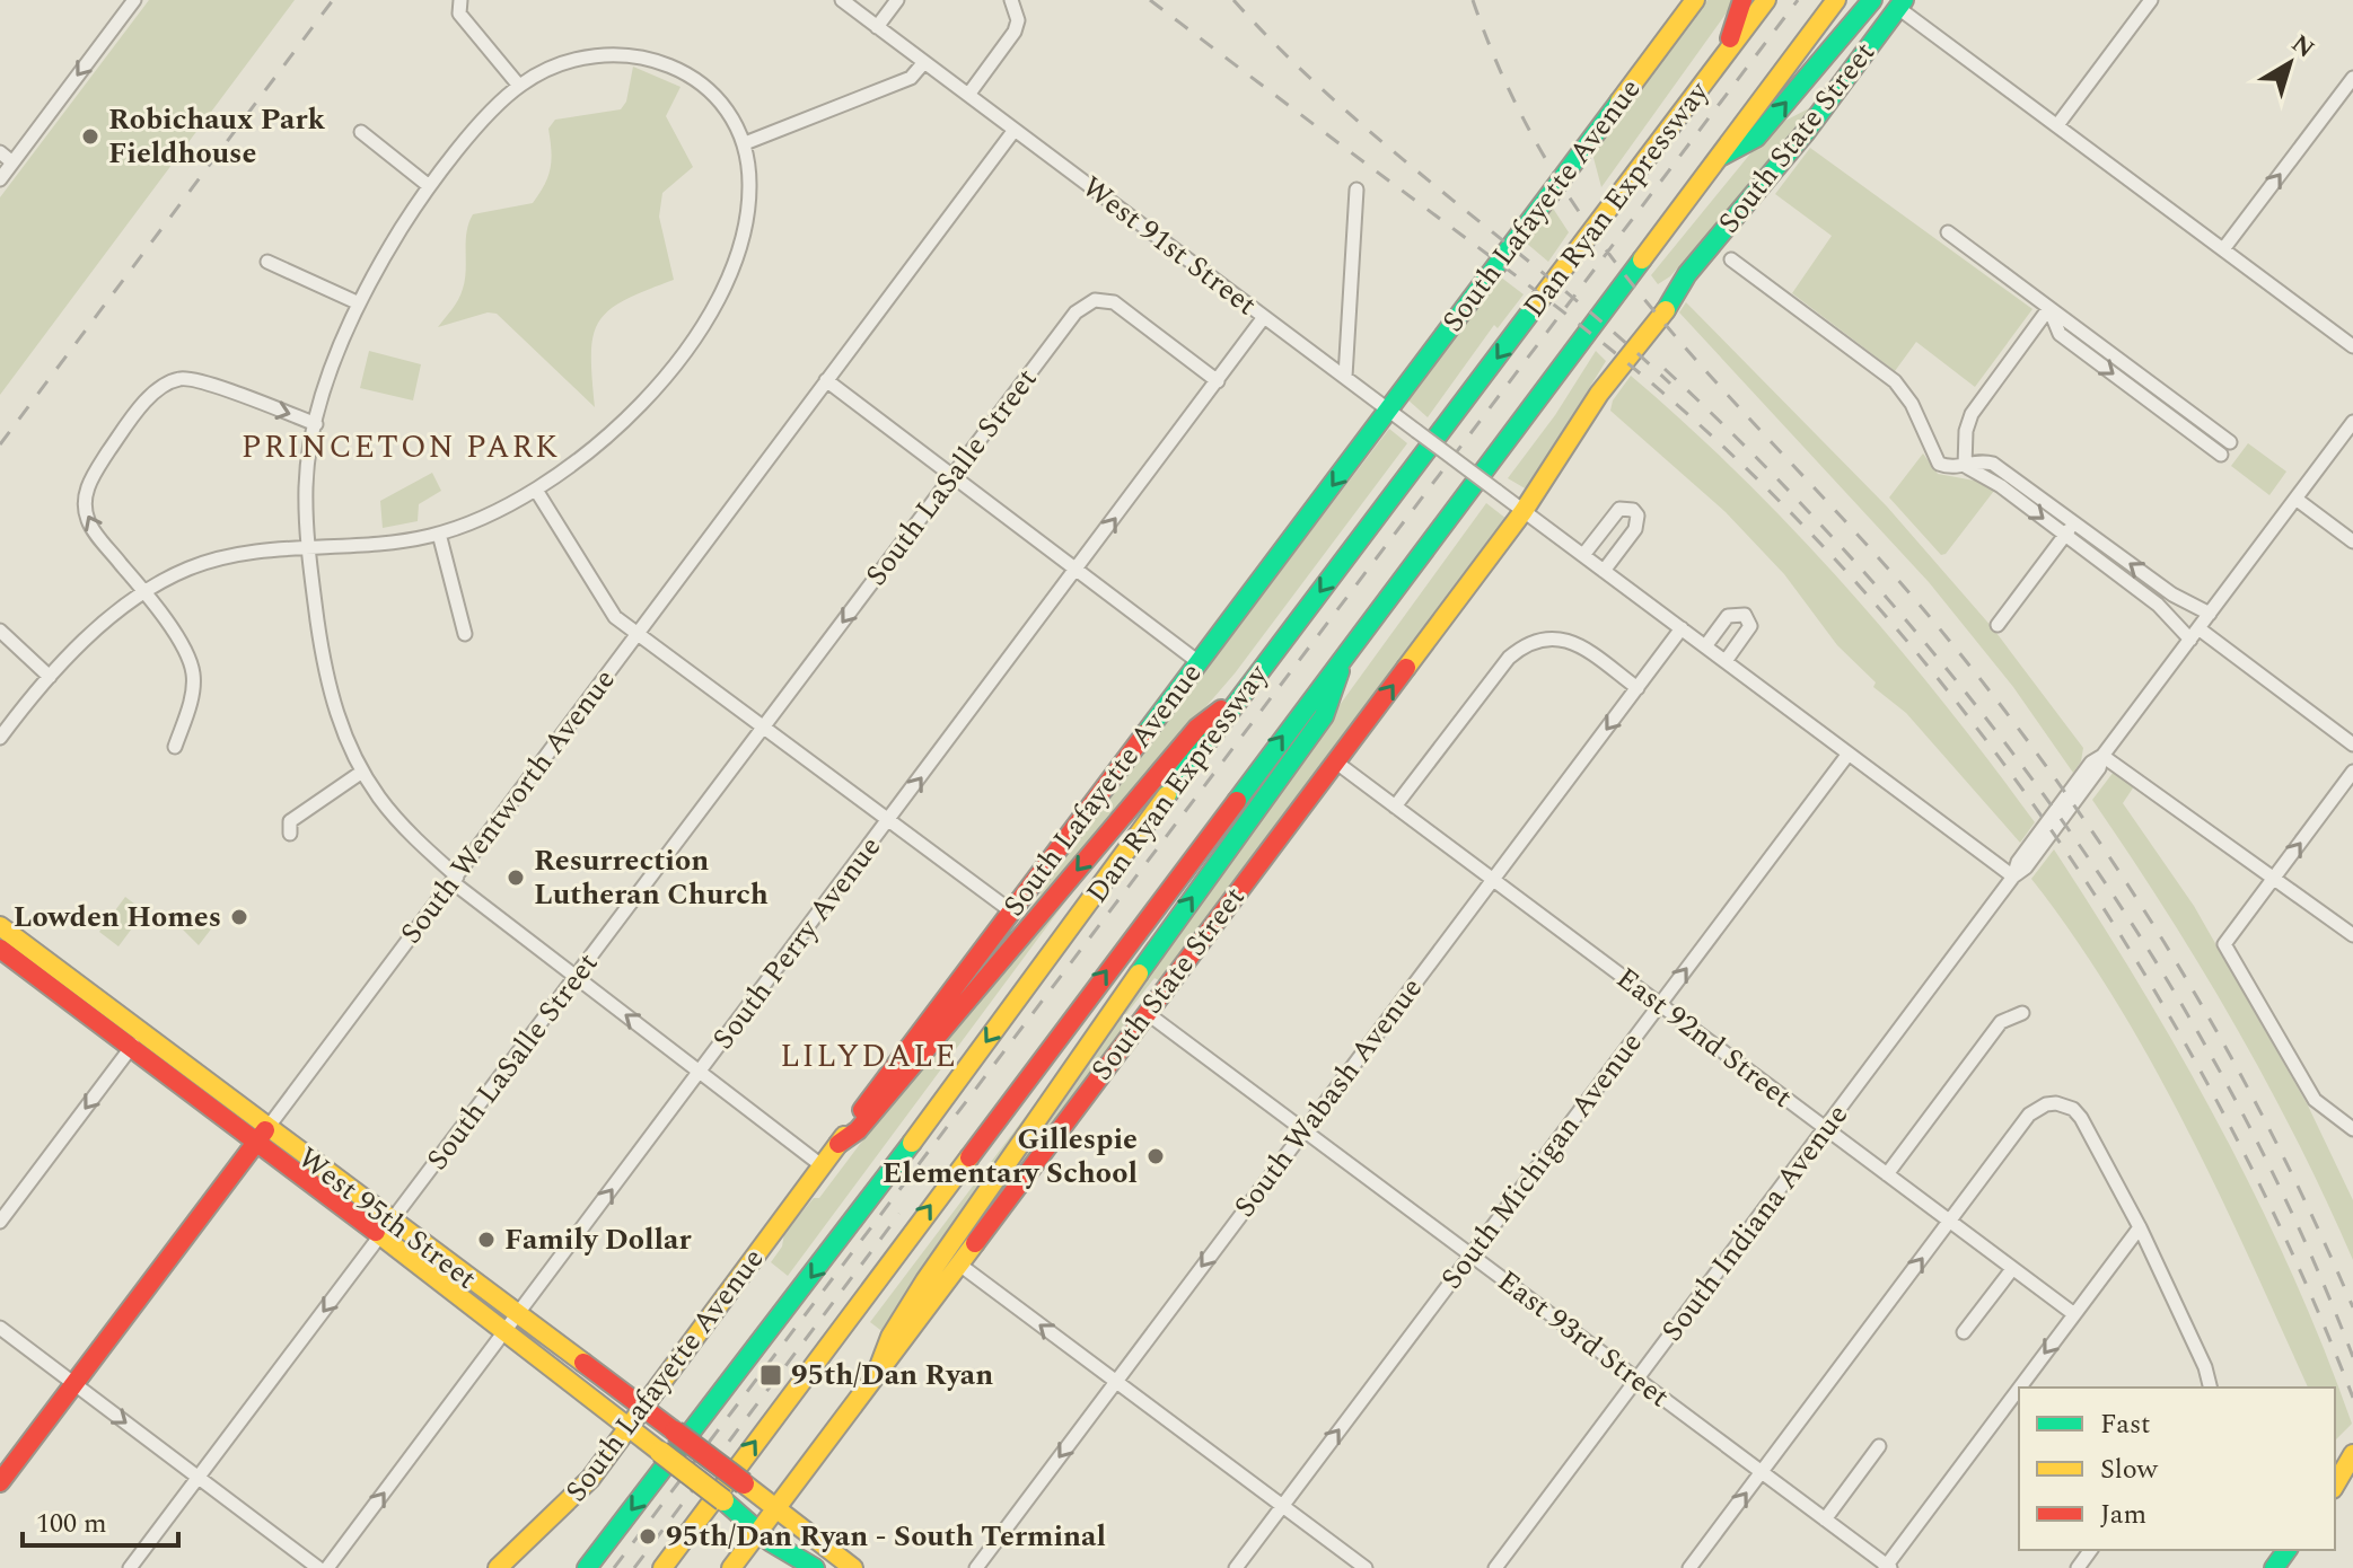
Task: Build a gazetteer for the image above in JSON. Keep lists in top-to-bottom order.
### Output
{
  "streets": {
    "main road": [
      "South State Street",
      "Dan Ryan Expressway",
      "South Lafayette Avenue",
      "South Wentworth Avenue",
      "West 95th Street"
    ],
    "street": [
      "West 91st Street",
      "South LaSalle Street",
      "South Perry Avenue",
      "East 92nd Street",
      "South Wabash Avenue",
      "South Michigan Avenue",
      "South Indiana Avenue",
      "East 93rd Street"
    ]
  },
  "crossings": [
    ["South State Street", "West 91st Street"],
    ["South State Street", "East 92nd Street"],
    ["South State Street", "West 95th Street"],
    ["South State Street", "East 93rd Street"],
    ["South Lafayette Avenue", "West 91st Street"],
    ["South Lafayette Avenue", "West 95th Street"],
    ["West 91st Street", "South Wentworth Avenue"],
    ["West 91st Street", "South Perry Avenue"],
    ["West 91st Street", "South Wabash Avenue"],
    ["West 91st Street", "South Michigan Avenue"],
    ["West 91st Street", "South Indiana Avenue"],
    ["South LaSalle Street", "South Perry Avenue"],
    ["South LaSalle Street", "West 95th Street"],
    ["South Wentworth Avenue", "West 95th Street"],
    ["South Perry Avenue", "West 95th Street"],
    ["East 92nd Street", "South Wabash Avenue"],
    ["East 92nd Street", "South Michigan Avenue"],
    ["East 92nd Street", "South Indiana Avenue"],
    ["South Wabash Avenue", "East 93rd Street"],
    ["South Michigan Avenue", "East 93rd Street"],
    ["South Indiana Avenue", "East 93rd Street"]
  ],
  "one_way": [
    "South LaSalle Street",
    "South Perry Avenue",
    "South Wabash Avenue",
    "South Michigan Avenue"
  ],
  "districts": ["PRINCETON PARK", "LILYDALE"],
  "places": {
    "other": [
      "Robichaux Park Fieldhouse",
      "Resurrection Lutheran Church",
      "Lowden Homes",
      "Gillespie Elementary School",
      "Family Dollar",
      "95th/Dan Ryan - South Terminal"
    ],
    "transit": ["95th/Dan Ryan"]
  },
  "legend": ["Fast", "Slow", "Jam"],
  "scale_bar": "100 m",
  "north": "top right"
}
